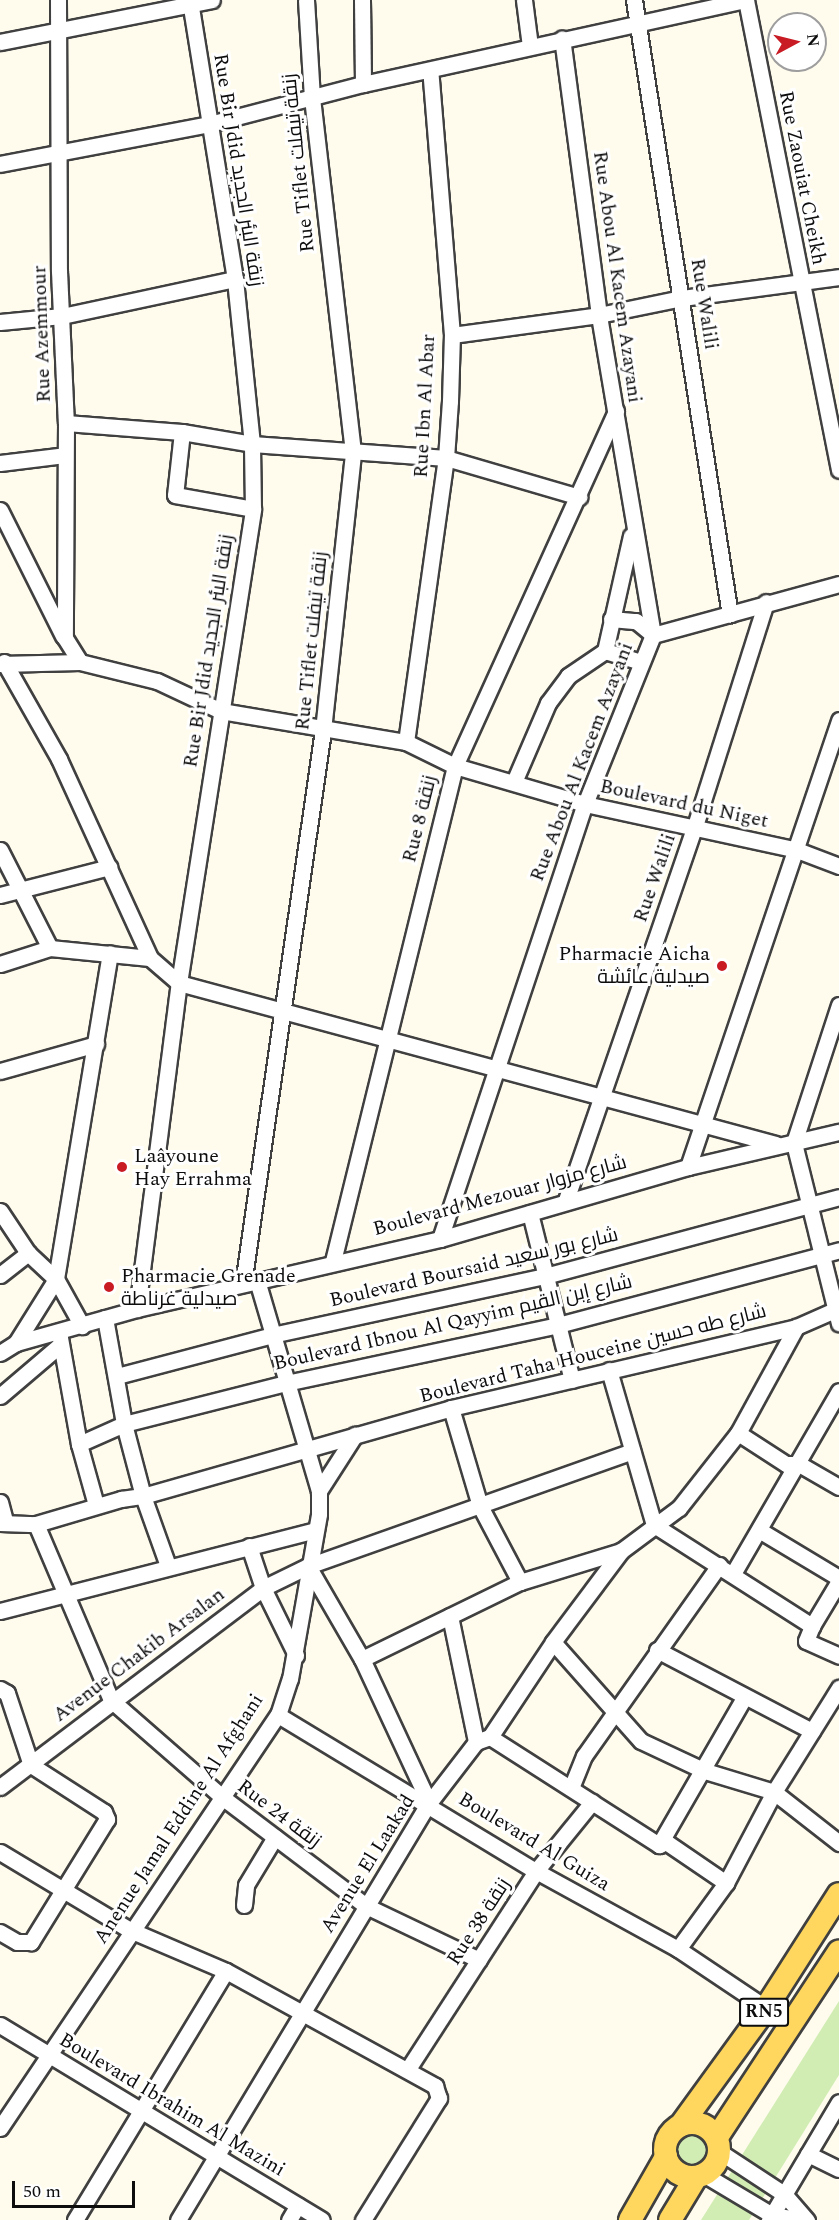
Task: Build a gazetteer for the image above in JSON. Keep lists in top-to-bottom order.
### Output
{
  "streets": {
    "main road": ["RN5"],
    "street": [
      "Rue Tiflet زنقة تيفلت",
      "Rue Bir Jdid زنقة البئر الجديد",
      "Rue Zaouiat Cheikh",
      "Rue Abou Al Kacem Azayani",
      "Rue Walili",
      "Rue Azemmour",
      "Rue Ibn Al Abar",
      "Boulevard du Niget",
      "Rue 8 زنقة",
      "Boulevard Mezouar شارع مزوار",
      "Boulevard Boursaid شارع بور سعيد",
      "Boulevard Ibnou Al Qayyim شارع إبن القيم",
      "Boulevard Taha Houceine شارع طه حسين",
      "Avenue Chakib Arsalan",
      "Rue 24 زنقة",
      "Anenue Jamal Eddine Al Afghani",
      "Boulevard Al Guiza",
      "Avenue El Laakad",
      "Rue 38 زنقة",
      "Boulevard Ibrahim Al Mazini"
    ]
  },
  "crossings": [
    ["Rue Tiflet زنقة تيفلت", "Boulevard du Niget"],
    ["Rue Tiflet زنقة تيفلت", "Boulevard Mezouar شارع مزوار"],
    ["Rue Bir Jdid زنقة البئر الجديد", "Boulevard du Niget"],
    ["Rue Bir Jdid زنقة البئر الجديد", "Boulevard Mezouar شارع مزوار"],
    ["Rue Abou Al Kacem Azayani", "Boulevard du Niget"],
    ["Rue Abou Al Kacem Azayani", "Rue 8 زنقة"],
    ["Rue Abou Al Kacem Azayani", "Boulevard Mezouar شارع مزوار"],
    ["Rue Walili", "Boulevard du Niget"],
    ["Rue Walili", "Boulevard Mezouar شارع مزوار"],
    ["Rue Ibn Al Abar", "Boulevard du Niget"],
    ["Boulevard du Niget", "Rue 8 زنقة"],
    ["Rue 8 زنقة", "Boulevard Mezouar شارع مزوار"],
    ["Boulevard Taha Houceine شارع طه حسين", "Rue 24 زنقة"],
    ["Avenue Chakib Arsalan", "Rue 24 زنقة"],
    ["Avenue Chakib Arsalan", "Anenue Jamal Eddine Al Afghani"],
    ["Rue 24 زنقة", "Anenue Jamal Eddine Al Afghani"],
    ["Rue 24 زنقة", "Avenue El Laakad"],
    ["Rue 24 زنقة", "Rue 38 زنقة"],
    ["Anenue Jamal Eddine Al Afghani", "Boulevard Al Guiza"],
    ["Anenue Jamal Eddine Al Afghani", "Boulevard Ibrahim Al Mazini"],
    ["Boulevard Al Guiza", "Avenue El Laakad"],
    ["Boulevard Al Guiza", "Rue 38 زنقة"],
    ["Boulevard Al Guiza", "RN5"],
    ["Avenue El Laakad", "Boulevard Ibrahim Al Mazini"]
  ],
  "places": ["Pharmacie Aicha صيدلية عائشة", "Laâyoune Hay Errahma", "Pharmacie Grenade صيدلية غرناطة"],
  "scale_bar": "50 m",
  "north": "right"
}
